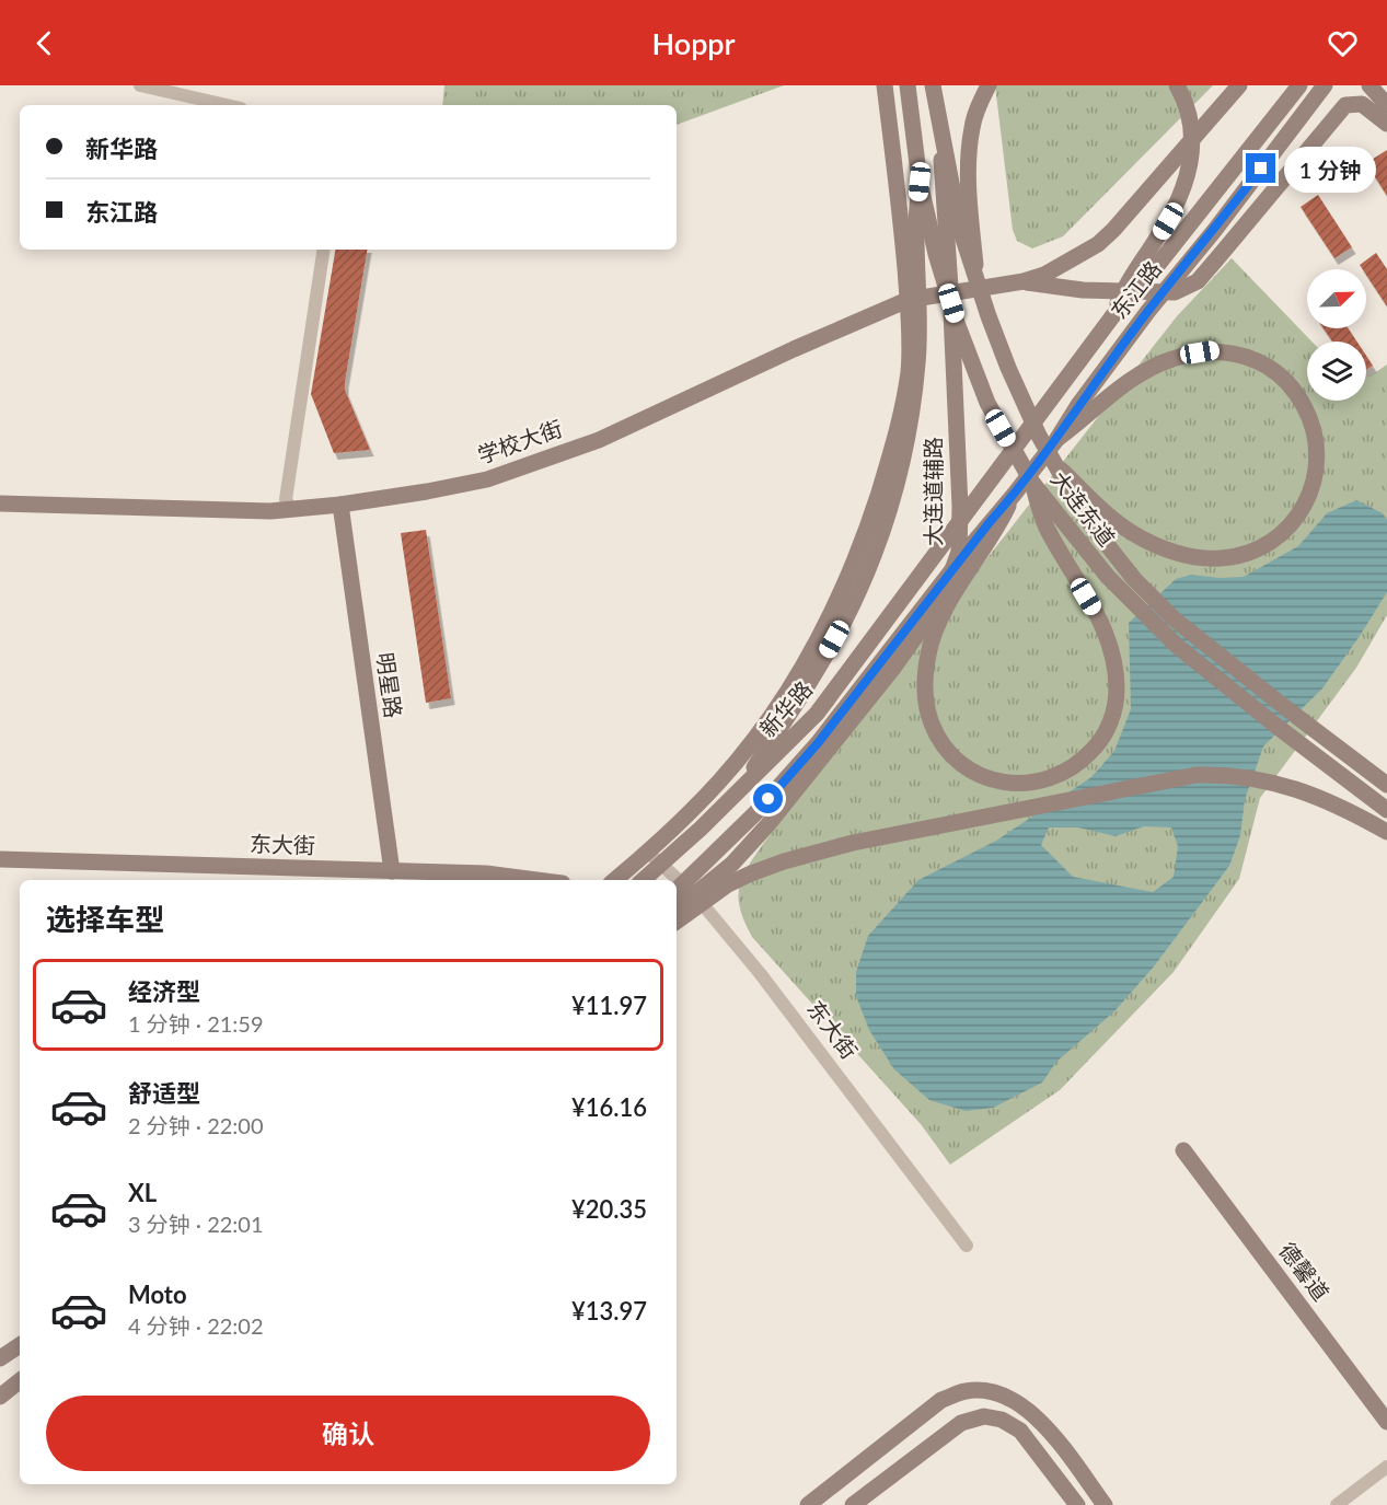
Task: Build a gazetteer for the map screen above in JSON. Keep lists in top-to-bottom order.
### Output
{
  "streets": {
    "main road": [
      "东江路",
      "学校大街",
      "大连道辅路",
      "大连东道",
      "明星路",
      "新华路",
      "东大街",
      "德馨道"
    ]
  },
  "crossings": [
    ["东江路", "新华路"],
    ["学校大街", "大连道辅路"],
    ["学校大街", "明星路"],
    ["大连道辅路", "大连东道"],
    ["大连道辅路", "东大街"],
    ["明星路", "东大街"]
  ],
  "north": "top right",
  "page": {
    "header": "Hoppr",
    "banner": ["新华路", "东江路"],
    "bubble": "1 分钟",
    "heading": "选择车型",
    "list": [
      {
        "name": "经济型",
        "note": "1 分钟 · 21:59",
        "value": "¥11.97"
      },
      {
        "name": "舒适型",
        "note": "2 分钟 · 22:00",
        "value": "¥16.16"
      },
      {
        "name": "XL",
        "note": "3 分钟 · 22:01",
        "value": "¥20.35"
      },
      {
        "name": "Moto",
        "note": "4 分钟 · 22:02",
        "value": "¥13.97"
      }
    ],
    "buttons": "确认"
  }
}
